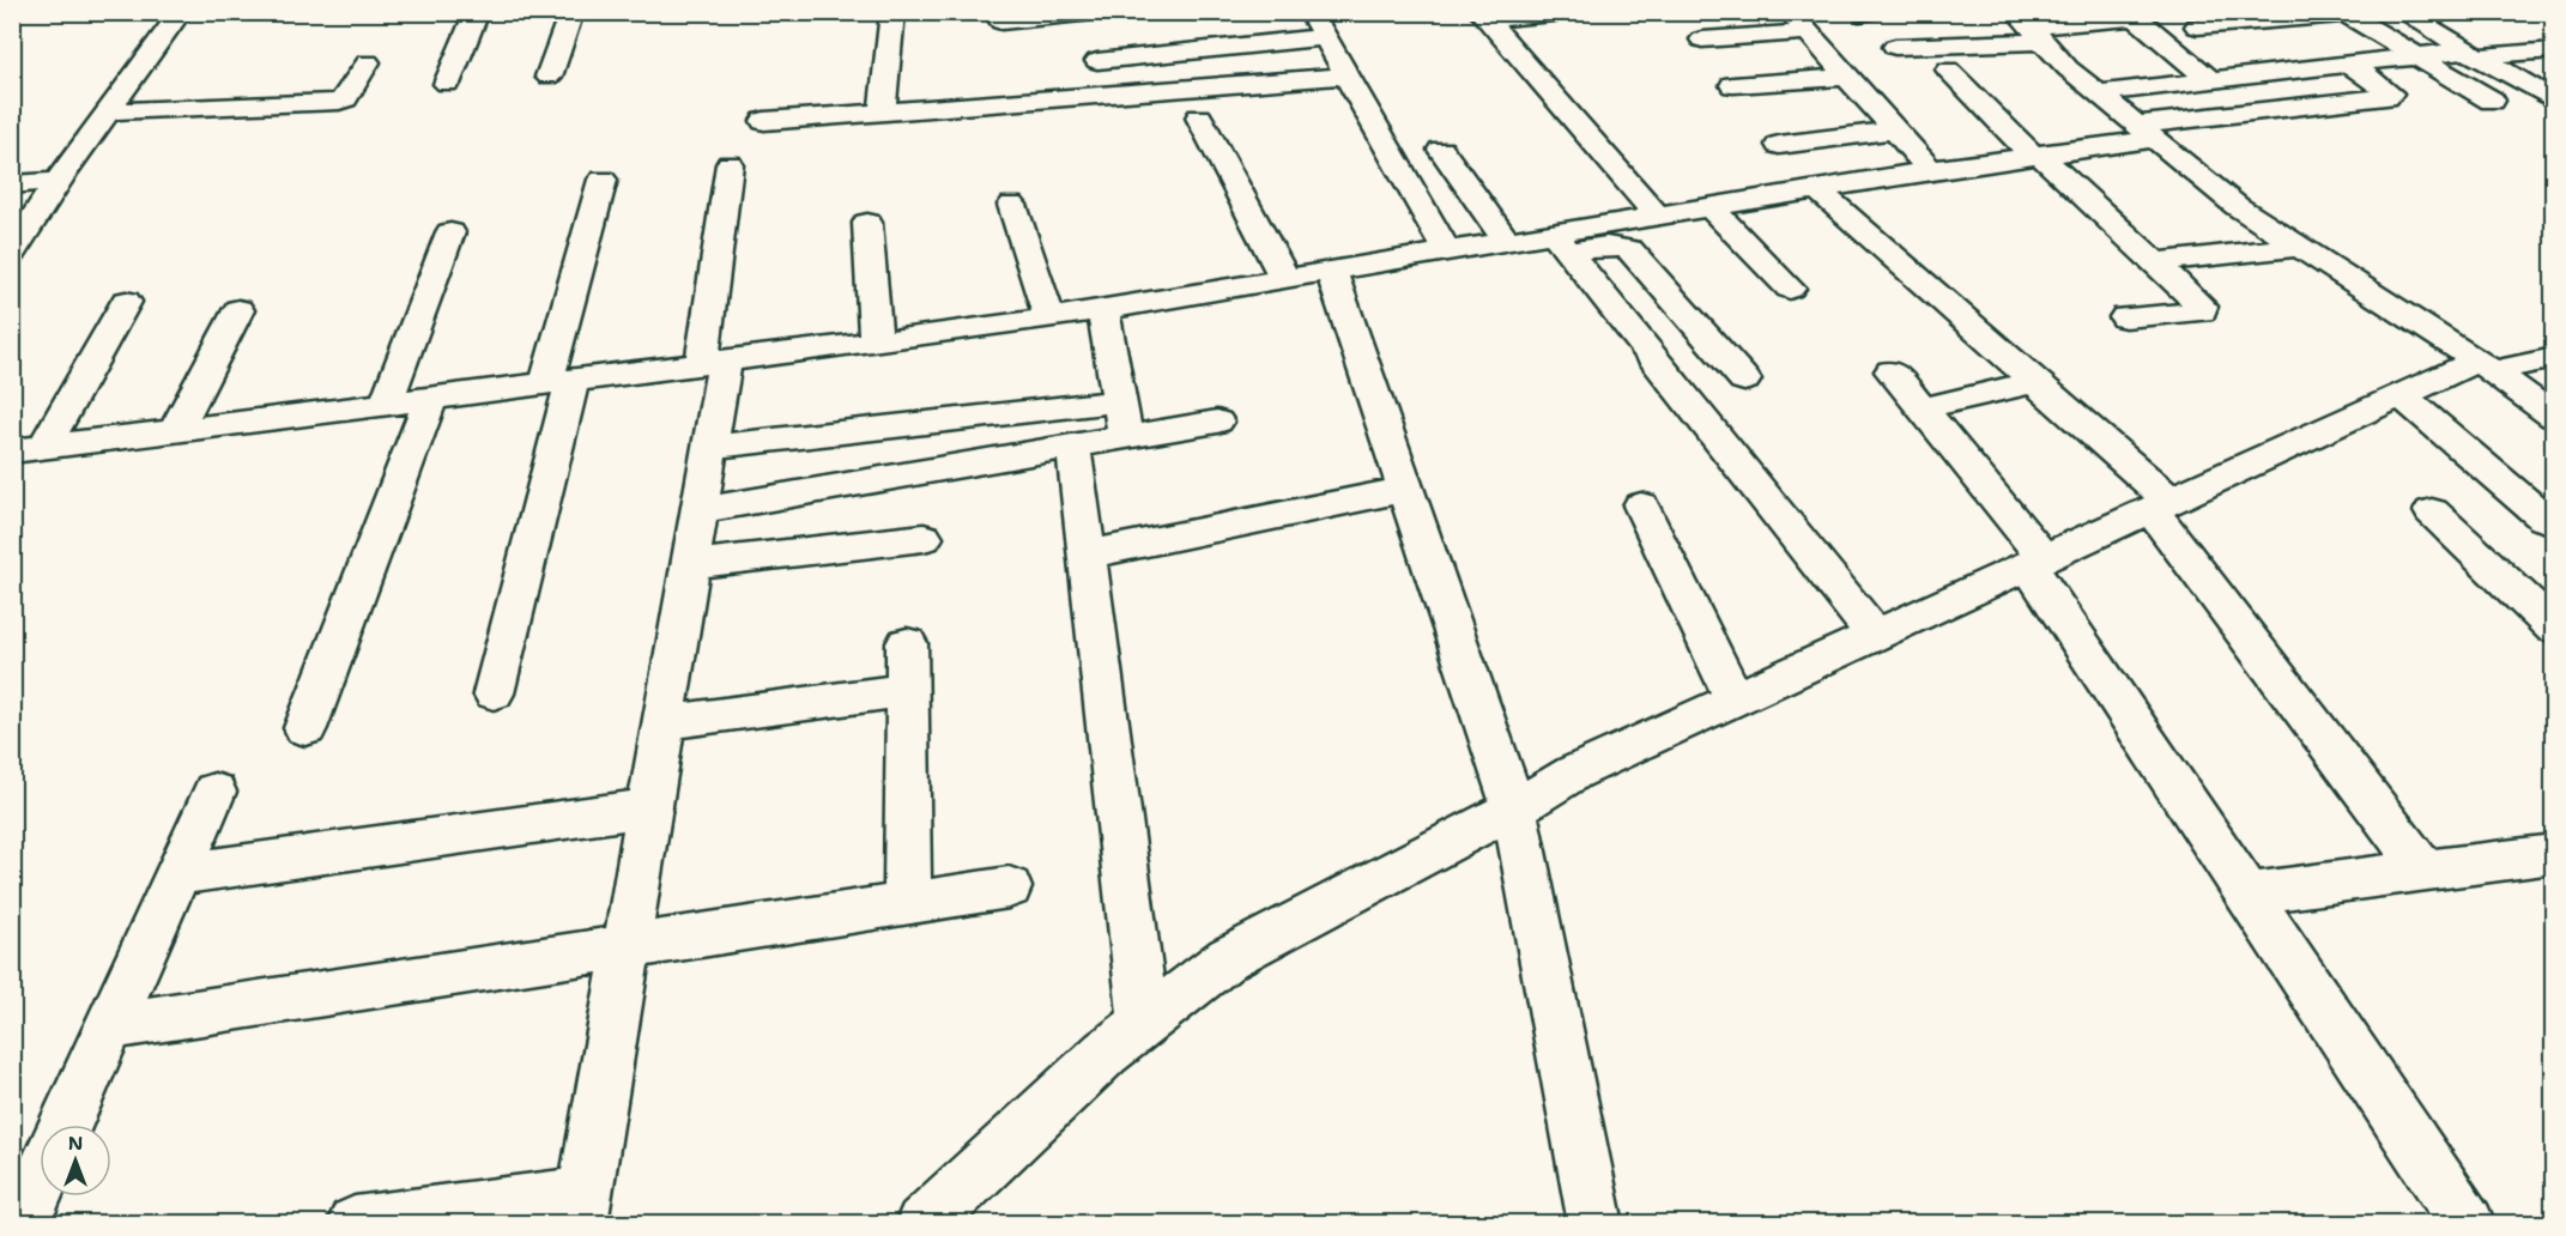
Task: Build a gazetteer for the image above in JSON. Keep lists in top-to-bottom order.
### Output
{
  "north": "top"
}
